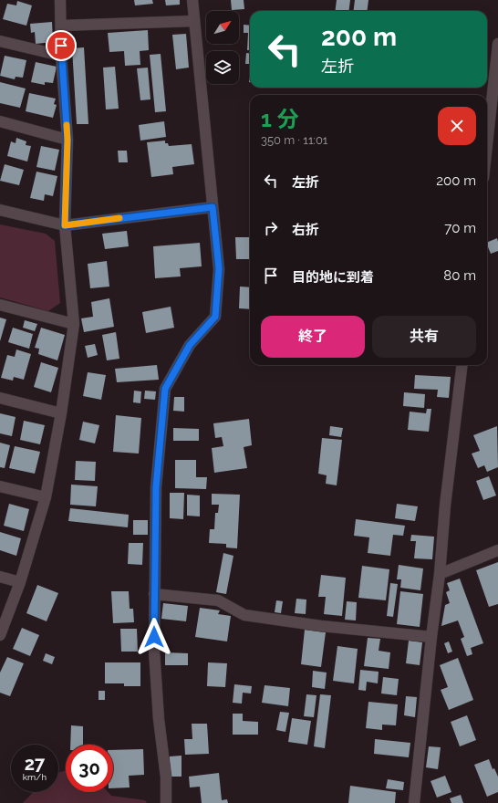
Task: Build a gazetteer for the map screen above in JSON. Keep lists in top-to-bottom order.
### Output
{
  "north": "top right",
  "page": {
    "turn": ["200 m", "左折"],
    "heading": ["1 分", "350 m · 11:01"],
    "list": [
      {
        "name": "左折",
        "value": "200 m"
      },
      {
        "name": "右折",
        "value": "70 m"
      },
      {
        "name": "目的地に到着",
        "value": "80 m"
      }
    ],
    "buttons": ["終了", "共有"],
    "speed": "27 km/h",
    "limit": "30"
  }
}
